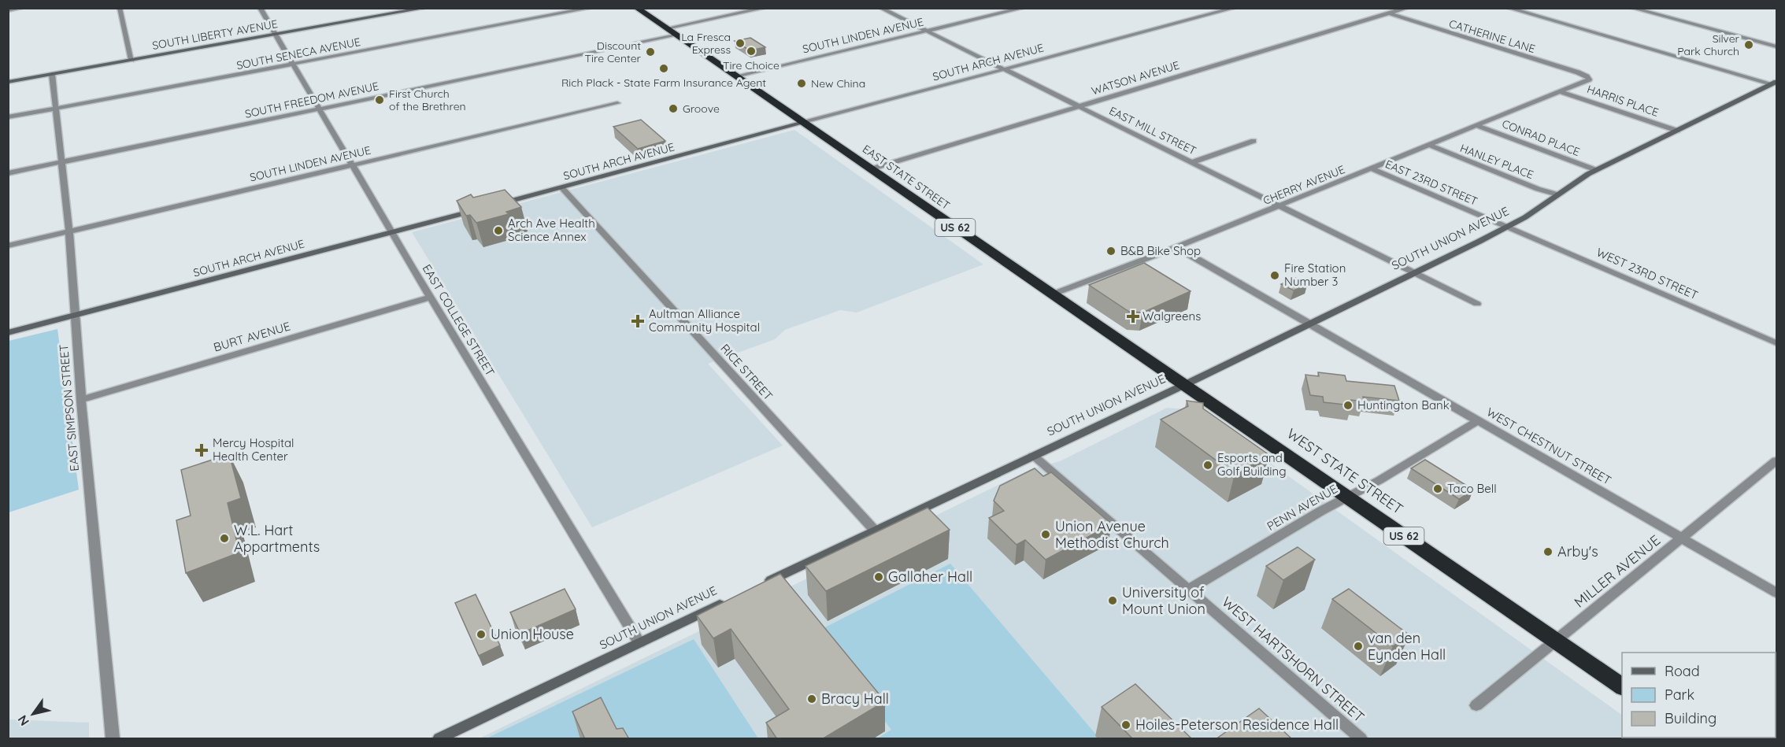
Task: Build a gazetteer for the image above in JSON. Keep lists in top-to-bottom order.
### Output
{
  "streets": {
    "highway": ["EAST STATE STREET", "US 62", "WEST STATE STREET"],
    "main road": ["SOUTH LIBERTY AVENUE", "SOUTH ARCH AVENUE", "SOUTH UNION AVENUE"],
    "street": [
      "SOUTH LINDEN AVENUE",
      "CATHERINE LANE",
      "SOUTH SENECA AVENUE",
      "WATSON AVENUE",
      "SOUTH FREEDOM AVENUE",
      "HARRIS PLACE",
      "EAST MILL STREET",
      "CONRAD PLACE",
      "HANLEY PLACE",
      "EAST 23RD STREET",
      "CHERRY AVENUE",
      "WEST 23RD STREET",
      "EAST COLLEGE STREET",
      "BURT AVENUE",
      "RICE STREET",
      "EAST SIMPSON STREET",
      "WEST CHESTNUT STREET",
      "PENN AVENUE",
      "MILLER AVENUE",
      "WEST HARTSHORN STREET"
    ]
  },
  "crossings": [
    ["SOUTH LIBERTY AVENUE", "EAST COLLEGE STREET"],
    ["SOUTH LIBERTY AVENUE", "EAST SIMPSON STREET"],
    ["SOUTH LINDEN AVENUE", "EAST MILL STREET"],
    ["SOUTH LINDEN AVENUE", "EAST STATE STREET"],
    ["SOUTH LINDEN AVENUE", "EAST COLLEGE STREET"],
    ["SOUTH LINDEN AVENUE", "EAST SIMPSON STREET"],
    ["CATHERINE LANE", "WATSON AVENUE"],
    ["CATHERINE LANE", "CHERRY AVENUE"],
    ["SOUTH SENECA AVENUE", "EAST COLLEGE STREET"],
    ["SOUTH SENECA AVENUE", "EAST SIMPSON STREET"],
    ["SOUTH ARCH AVENUE", "EAST MILL STREET"],
    ["SOUTH ARCH AVENUE", "EAST STATE STREET"],
    ["SOUTH ARCH AVENUE", "EAST COLLEGE STREET"],
    ["SOUTH ARCH AVENUE", "RICE STREET"],
    ["SOUTH ARCH AVENUE", "EAST SIMPSON STREET"],
    ["WATSON AVENUE", "EAST MILL STREET"],
    ["WATSON AVENUE", "EAST STATE STREET"],
    ["SOUTH FREEDOM AVENUE", "EAST STATE STREET"],
    ["SOUTH FREEDOM AVENUE", "EAST COLLEGE STREET"],
    ["SOUTH FREEDOM AVENUE", "EAST SIMPSON STREET"],
    ["HARRIS PLACE", "CHERRY AVENUE"],
    ["HARRIS PLACE", "SOUTH UNION AVENUE"],
    ["EAST MILL STREET", "CHERRY AVENUE"],
    ["EAST MILL STREET", "SOUTH UNION AVENUE"],
    ["CONRAD PLACE", "CHERRY AVENUE"],
    ["CONRAD PLACE", "SOUTH UNION AVENUE"],
    ["HANLEY PLACE", "CHERRY AVENUE"],
    ["HANLEY PLACE", "SOUTH UNION AVENUE"],
    ["EAST STATE STREET", "CHERRY AVENUE"],
    ["EAST STATE STREET", "SOUTH UNION AVENUE"],
    ["EAST STATE STREET", "WEST STATE STREET"],
    ["EAST 23RD STREET", "CHERRY AVENUE"],
    ["EAST 23RD STREET", "SOUTH UNION AVENUE"],
    ["EAST 23RD STREET", "WEST 23RD STREET"],
    ["CHERRY AVENUE", "WEST CHESTNUT STREET"],
    ["SOUTH UNION AVENUE", "WEST 23RD STREET"],
    ["SOUTH UNION AVENUE", "EAST COLLEGE STREET"],
    ["SOUTH UNION AVENUE", "RICE STREET"],
    ["SOUTH UNION AVENUE", "WEST CHESTNUT STREET"],
    ["SOUTH UNION AVENUE", "WEST STATE STREET"],
    ["SOUTH UNION AVENUE", "WEST HARTSHORN STREET"],
    ["EAST COLLEGE STREET", "BURT AVENUE"],
    ["BURT AVENUE", "EAST SIMPSON STREET"],
    ["WEST CHESTNUT STREET", "PENN AVENUE"],
    ["WEST CHESTNUT STREET", "MILLER AVENUE"],
    ["WEST STATE STREET", "PENN AVENUE"],
    ["WEST STATE STREET", "MILLER AVENUE"],
    ["PENN AVENUE", "WEST HARTSHORN STREET"]
  ],
  "places": {
    "other": [
      "La Fresca Express",
      "Silver Park Church",
      "Tire Choice",
      "Discount Tire Center",
      "Rich Plack - State Farm Insurance Agent",
      "New China",
      "First Church of the Brethren",
      "Groove",
      "Arch Ave Health Science Annex",
      "B&B Bike Shop",
      "Fire Station Number 3",
      "Huntington Bank",
      "Esports and Golf Building",
      "Taco Bell",
      "Union Avenue Methodist Church",
      "W.L. Hart Appartments",
      "Arby's",
      "Gallaher Hall",
      "University of Mount Union",
      "Union House",
      "van den Eynden Hall",
      "Bracy Hall",
      "Hoiles-Peterson Residence Hall"
    ],
    "health": ["Walgreens", "Aultman Alliance Community Hospital", "Mercy Hospital Health Center"]
  },
  "legend": ["Road", "Park", "Building"],
  "north": "bottom left"
}
